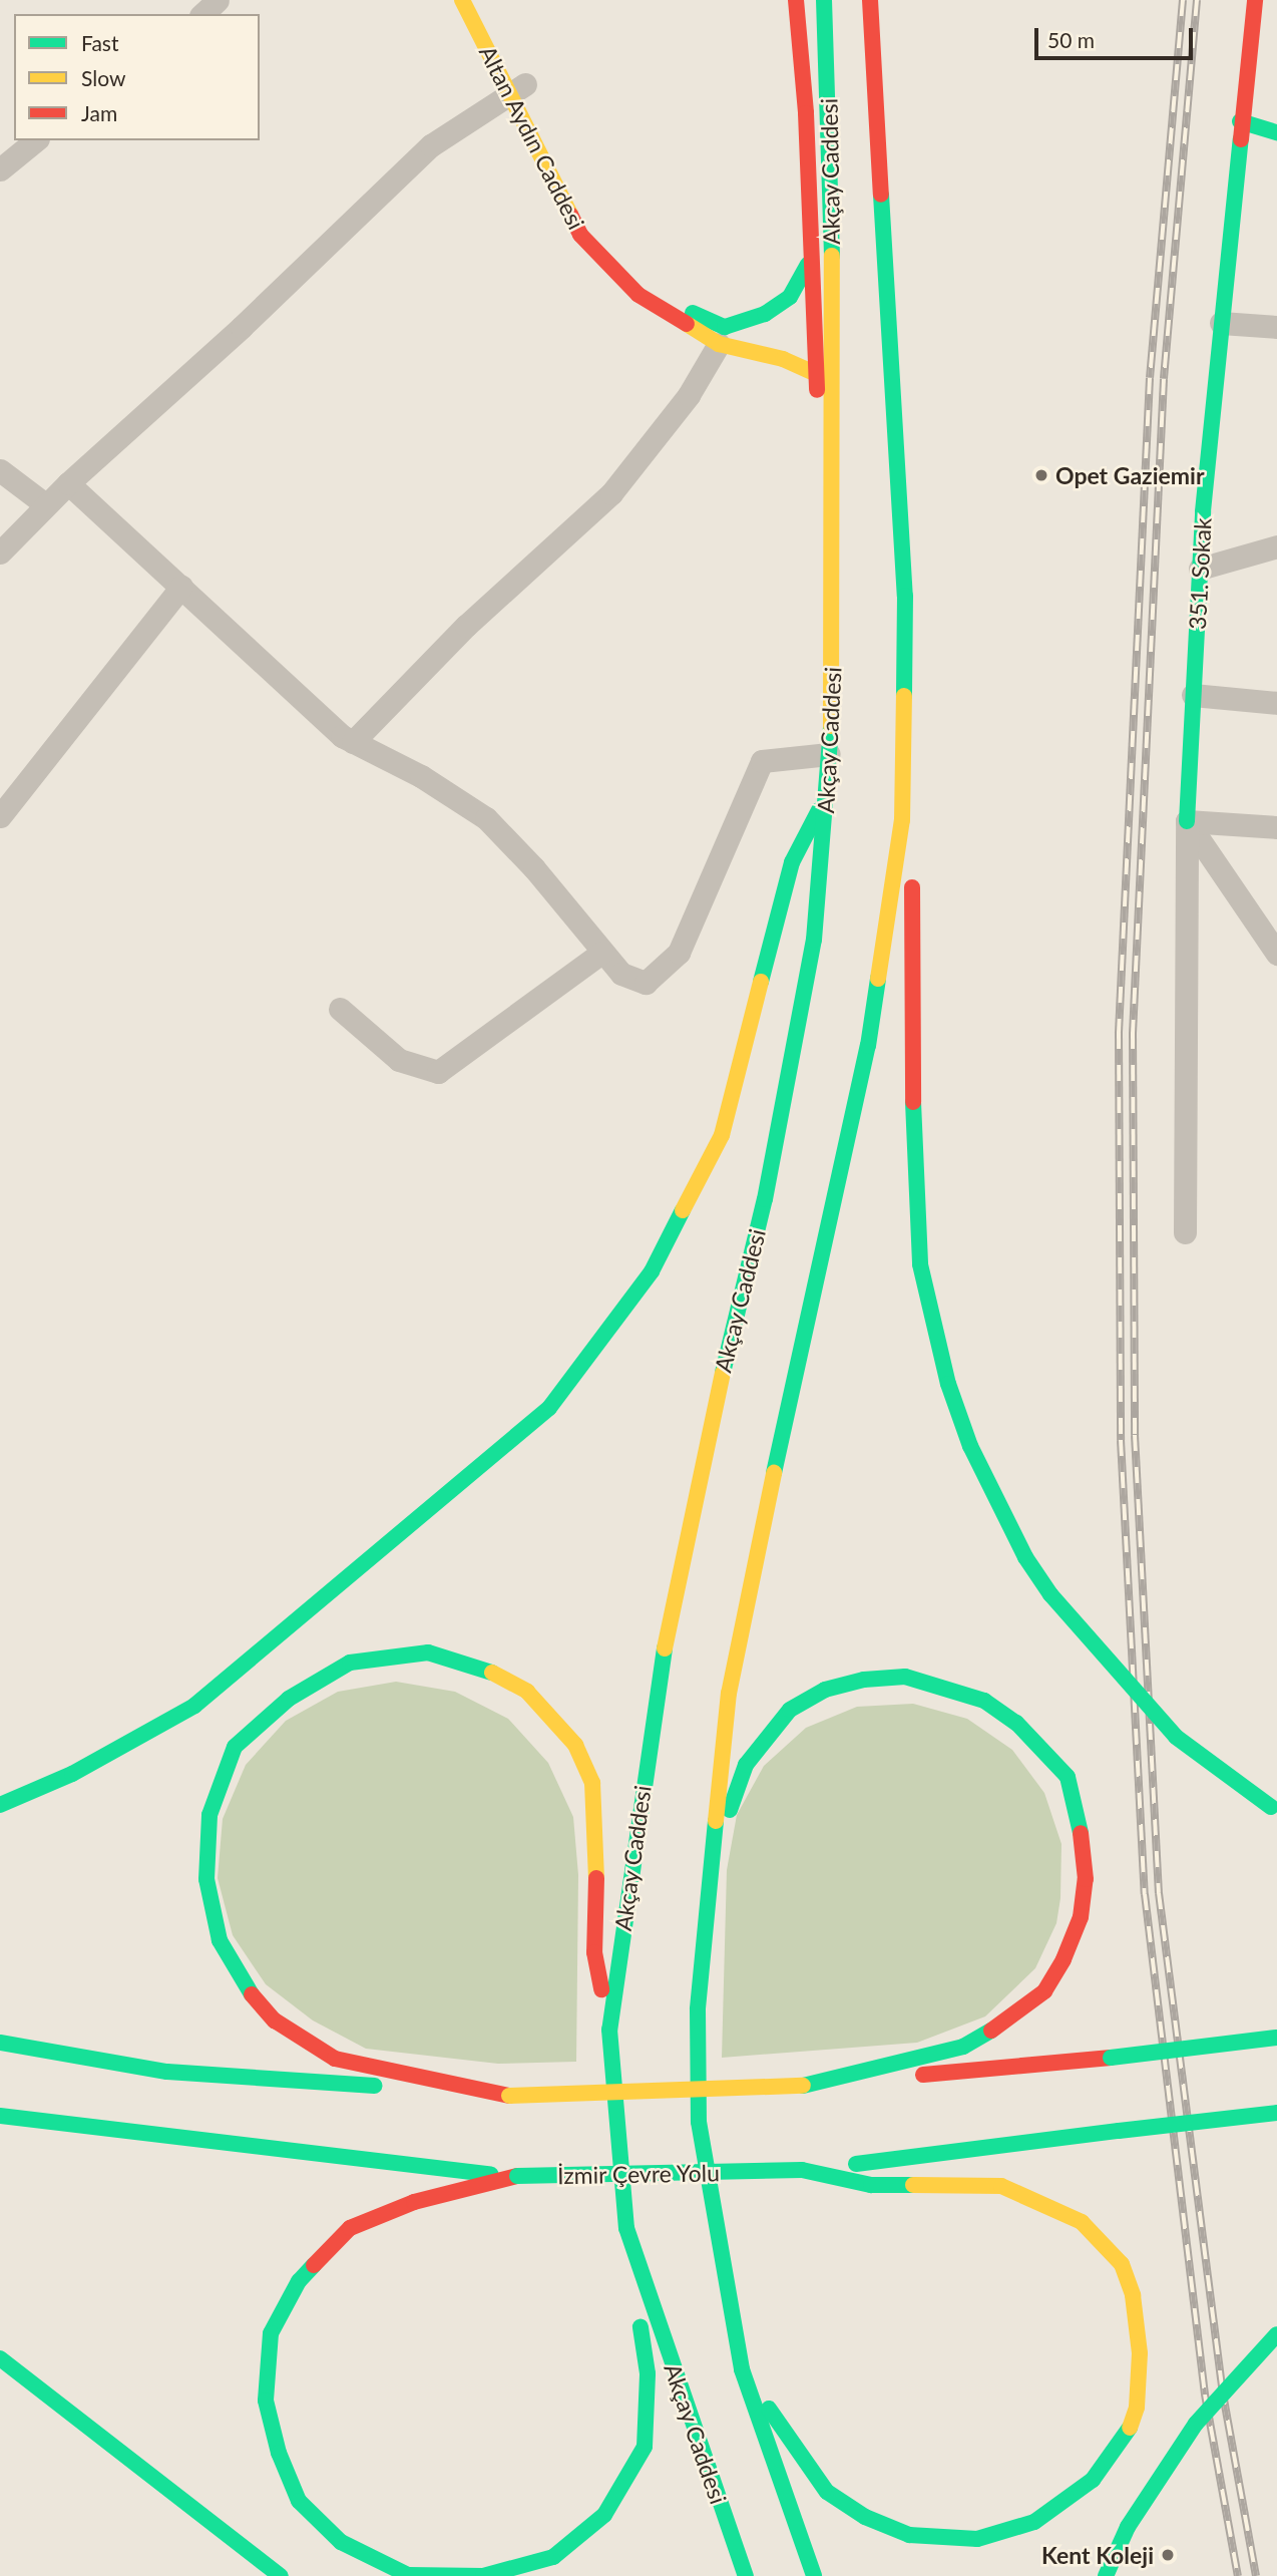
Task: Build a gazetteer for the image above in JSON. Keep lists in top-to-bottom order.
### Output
{
  "streets": {
    "main road": [
      "Altan Aydın Caddesi",
      "Akçay Caddesi",
      "351. Sokak",
      "İzmir Çevre Yolu"
    ]
  },
  "places": ["Opet Gaziemir", "Kent Koleji"],
  "legend": ["Fast", "Slow", "Jam"],
  "scale_bar": "50 m"
}
